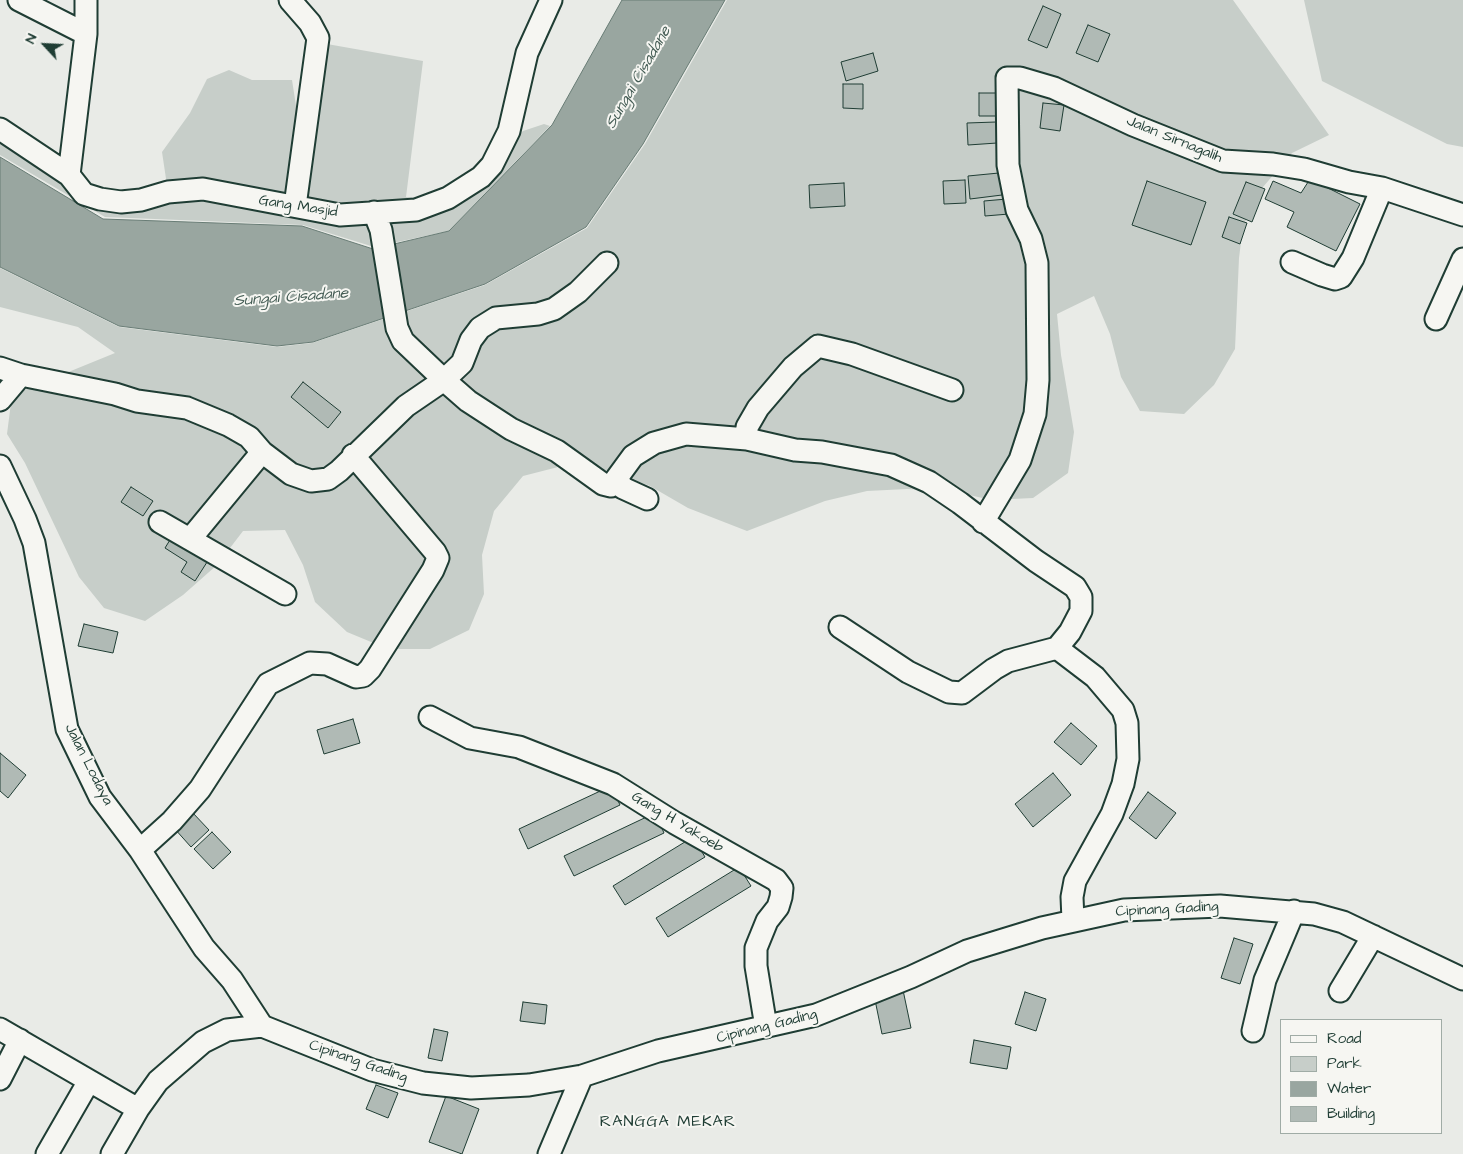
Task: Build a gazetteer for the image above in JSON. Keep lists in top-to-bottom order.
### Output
{
  "streets": {
    "street": [
      "Jalan Sirnagalih",
      "Gang Masjid",
      "Jalan Lodaya",
      "Gang H Yakoeb",
      "Cipinang Gading"
    ]
  },
  "crossings": [
    ["Jalan Lodaya", "Cipinang Gading"],
    ["Gang H Yakoeb", "Cipinang Gading"]
  ],
  "districts": ["RANGGA MEKAR"],
  "water": ["Sungai Cisadane"],
  "legend": [
    "Road",
    "Park",
    "Water",
    "Building"
  ],
  "north": "top left"
}
